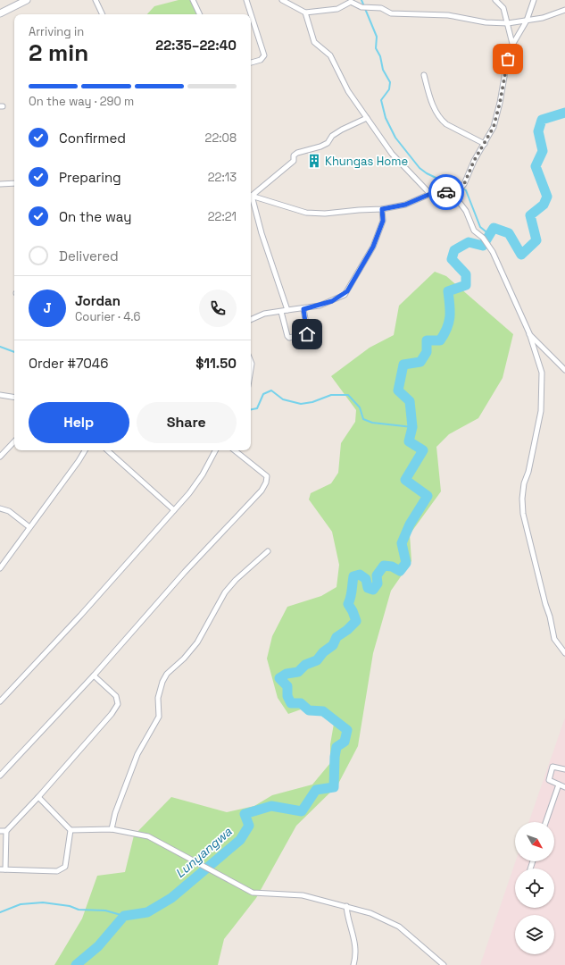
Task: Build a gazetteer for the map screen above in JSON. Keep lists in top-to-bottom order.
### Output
{
  "water": ["Lunyangwa"],
  "places": {
    "building": ["Khungas Home"]
  },
  "north": "bottom right",
  "page": {
    "heading": ["2 min", "Arriving in", "22:35–22:40"],
    "panel": [
      "Jordan",
      "Courier · 4.6",
      "Order #7046",
      "$11.50"
    ],
    "bar": "On the way · 290 m",
    "list": [
      ["Confirmed", "22:08"],
      ["Preparing", "22:13"],
      ["On the way", "22:21"],
      "Delivered"
    ],
    "round": "J",
    "buttons": ["Help", "Share"]
  }
}
